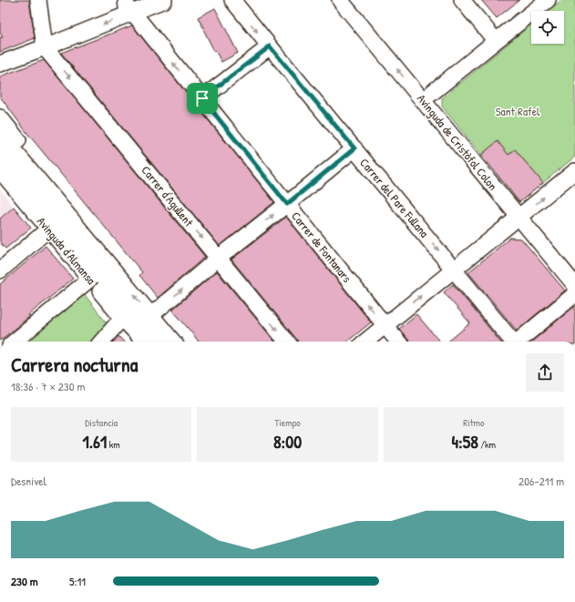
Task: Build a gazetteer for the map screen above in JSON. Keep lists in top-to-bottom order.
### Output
{
  "streets": {
    "street": [
      "Avinguda de Cristòfol Colon",
      "Carrer d'Agullent",
      "Carrer del Pare Fullana",
      "Carrer de Fontanars",
      "Avinguda d'Almansa"
    ]
  },
  "one_way": ["Carrer del Pare Fullana", "Carrer de Fontanars"],
  "parks": ["Sant Rafel"],
  "page": {
    "heading": ["Carrera nocturna", "18:36 · 7 × 230 m"],
    "stats": [
      ["Distancia", "1.61 km"],
      ["Tiempo", "8:00"],
      ["Ritmo", "4:58 /km"]
    ],
    "chart": ["Desnivel", "206–211 m"],
    "list": [
      {
        "name": "230 m",
        "note": "5:11"
      }
    ]
  }
}
